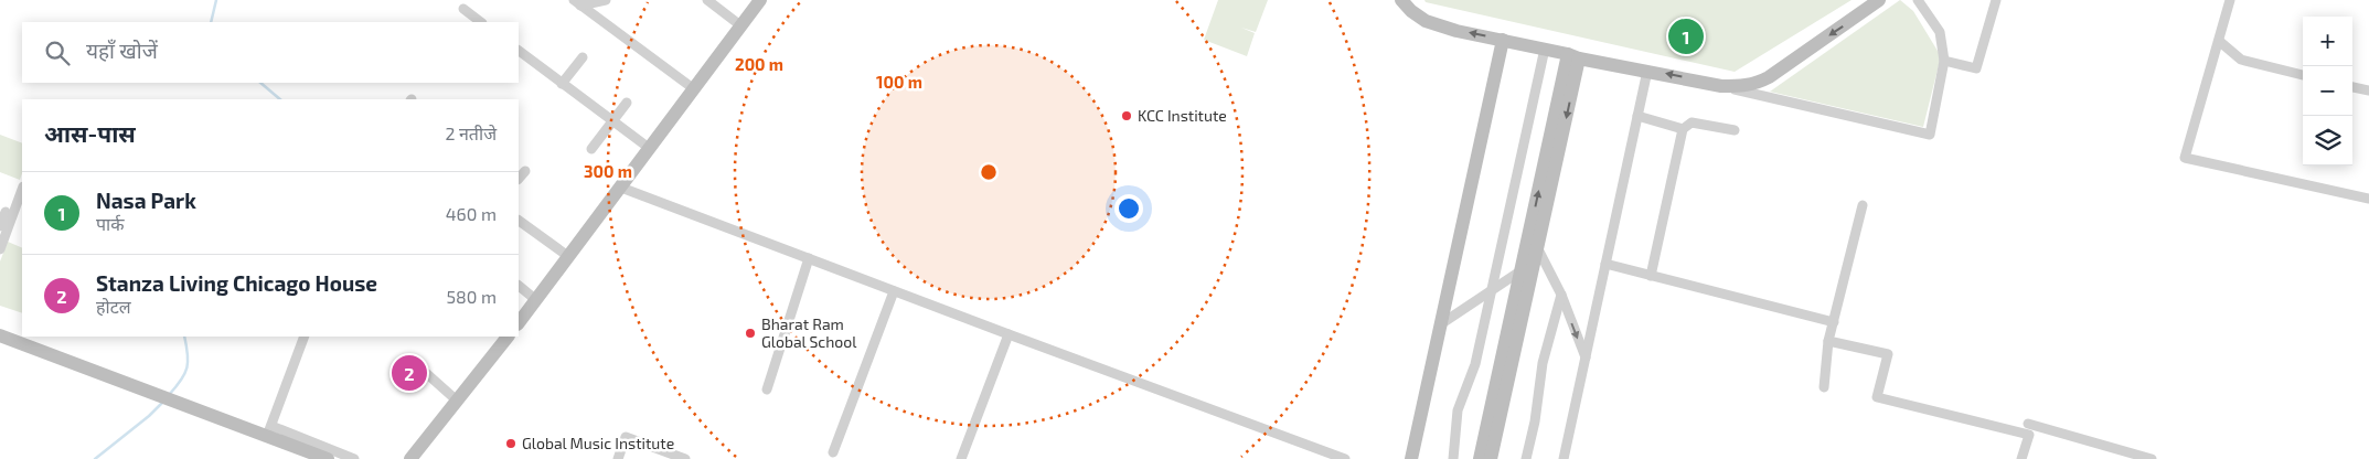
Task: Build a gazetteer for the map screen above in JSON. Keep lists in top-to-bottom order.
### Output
{
  "places": ["KCC Institute", "Bharat Ram Global School", "Global Music Institute"],
  "page": {
    "map_buttons": ["+", "−"],
    "pins": ["1", "2"],
    "search": "यहाँ खोजें",
    "heading": ["आस-पास", "2 नतीजे"],
    "list": [
      {
        "mark": "1",
        "name": "Nasa Park",
        "note": "पार्क",
        "value": "460 m"
      },
      {
        "mark": "2",
        "name": "Stanza Living Chicago House",
        "note": "होटल",
        "value": "580 m"
      }
    ]
  },
  "rings": ["200 m", "100 m", "300 m"]
}
